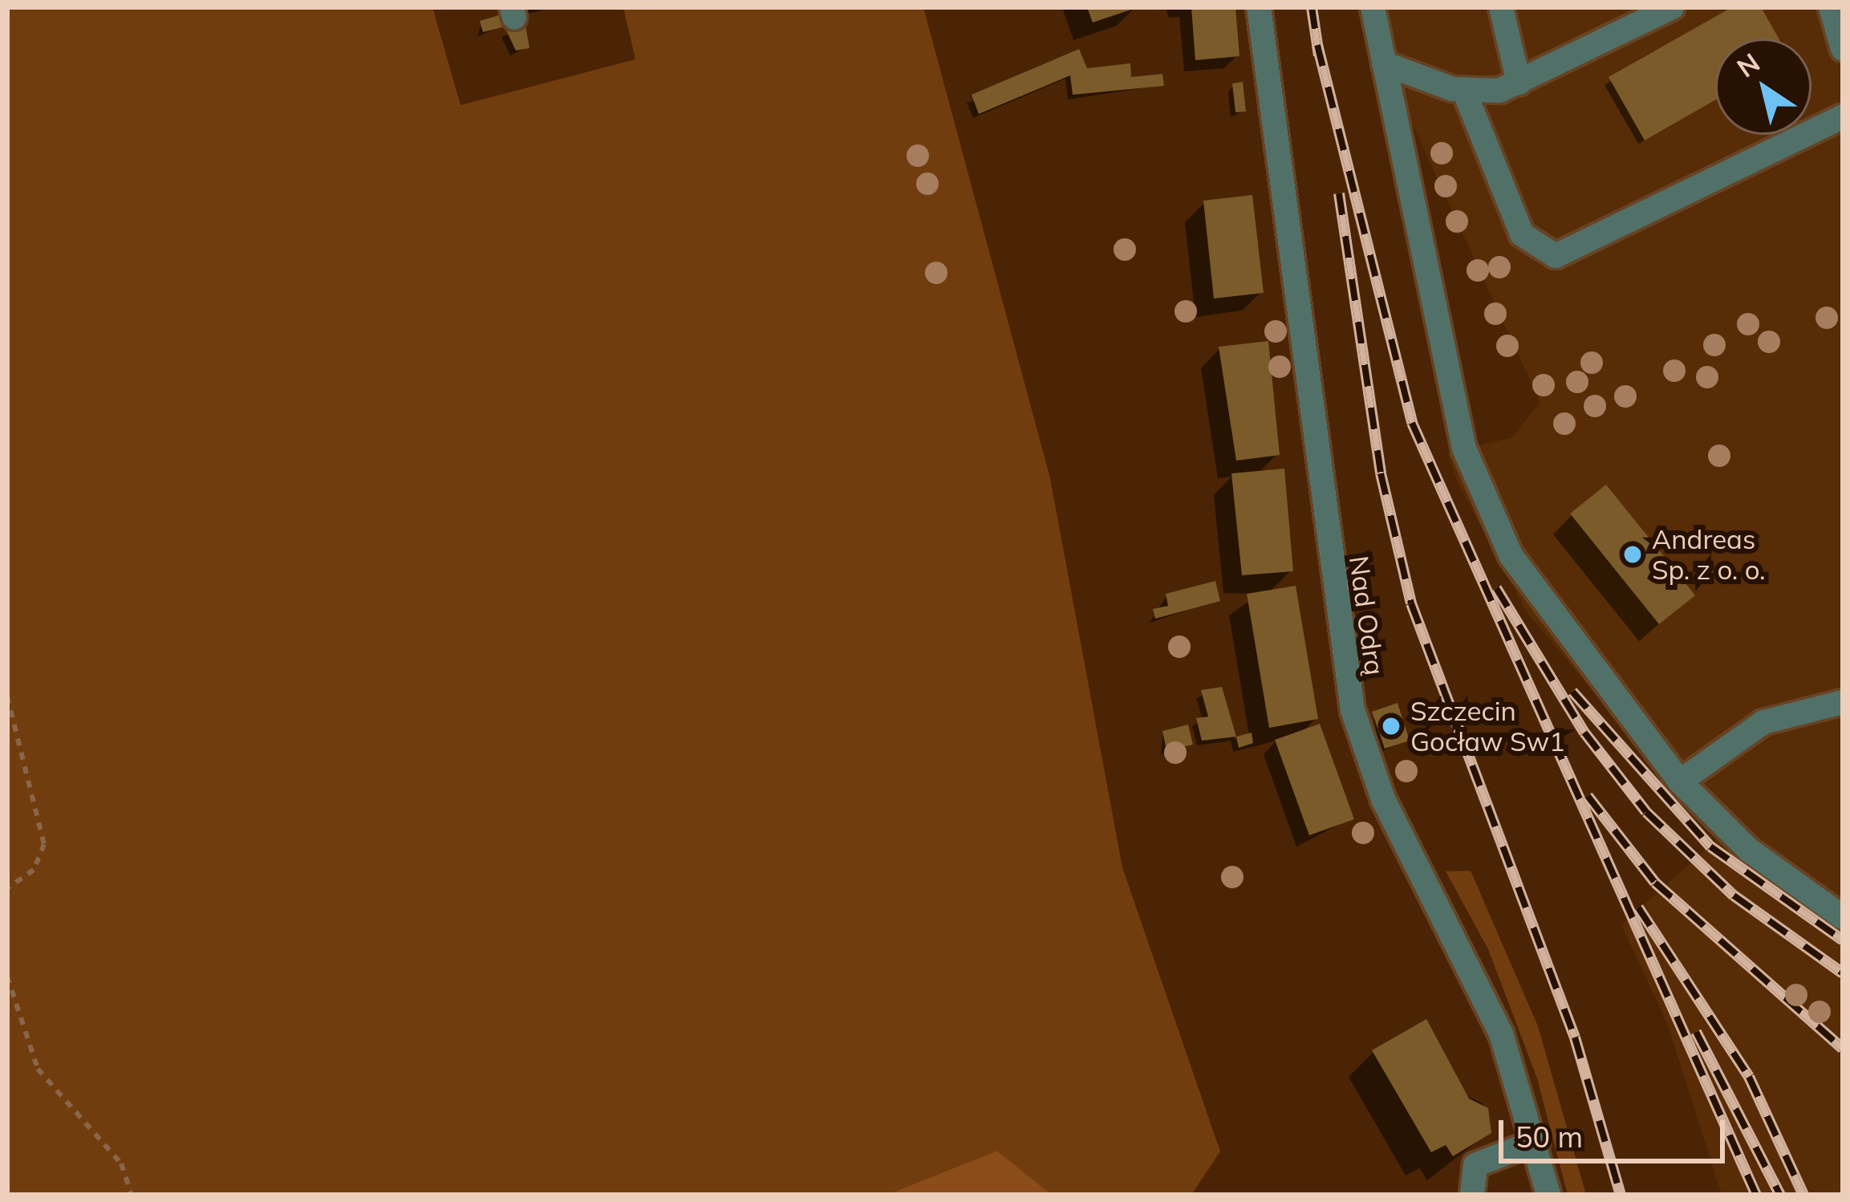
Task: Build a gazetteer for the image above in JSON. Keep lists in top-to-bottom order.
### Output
{
  "streets": {
    "street": ["Nad Odrą"]
  },
  "places": ["Andreas Sp. z o. o.", "Szczecin Gocław Sw1"],
  "scale_bar": "50 m",
  "north": "top left"
}
